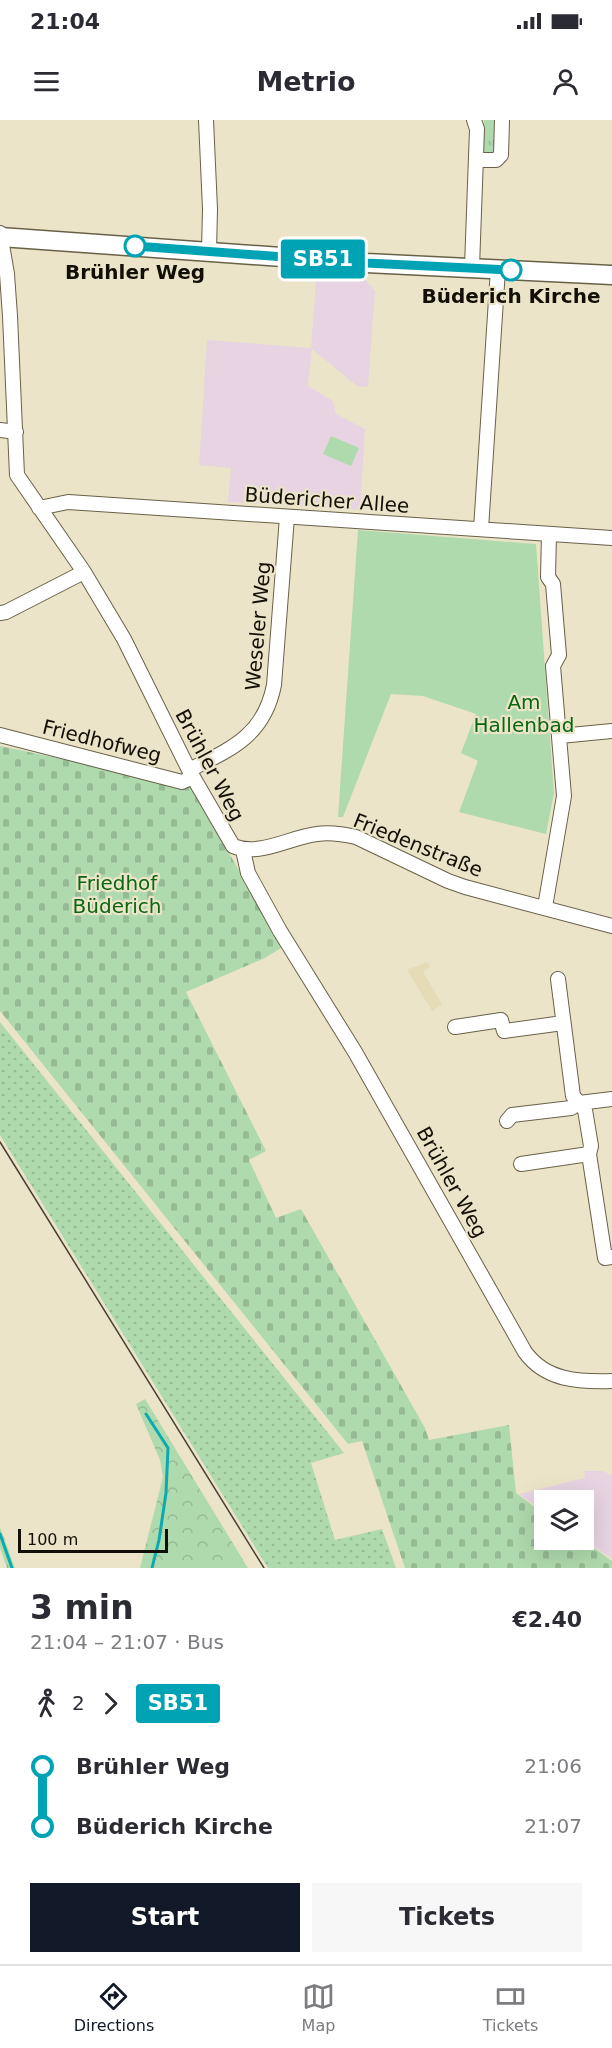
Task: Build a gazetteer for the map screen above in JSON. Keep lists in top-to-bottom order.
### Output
{
  "streets": {
    "street": [
      "Büdericher Allee",
      "Weseler Weg",
      "Friedhofweg",
      "Brühler Weg",
      "Friedenstraße"
    ]
  },
  "crossings": [
    ["Büdericher Allee", "Weseler Weg"],
    ["Büdericher Allee", "Brühler Weg"],
    ["Weseler Weg", "Friedhofweg"],
    ["Weseler Weg", "Brühler Weg"],
    ["Friedhofweg", "Brühler Weg"],
    ["Brühler Weg", "Friedenstraße"]
  ],
  "parks": ["Am Hallenbad", "Friedhof Büderich"],
  "places": ["Brühler Weg", "Büderich Kirche"],
  "lines": ["bus line SB51"],
  "scale_bar": "100 m",
  "page": {
    "status": "21:04",
    "header": "Metrio",
    "on_map": "SB51",
    "scale": "100 m",
    "heading": ["3 min", "21:04 – 21:07 · Bus", "€2.40"],
    "legs": ["2", "SB51"],
    "list": [
      {
        "name": "Brühler Weg",
        "value": "21:06"
      },
      {
        "name": "Büderich Kirche",
        "value": "21:07"
      }
    ],
    "buttons": ["Start", "Tickets"],
    "tabs": ["Directions", "Map", "Tickets"]
  }
}
